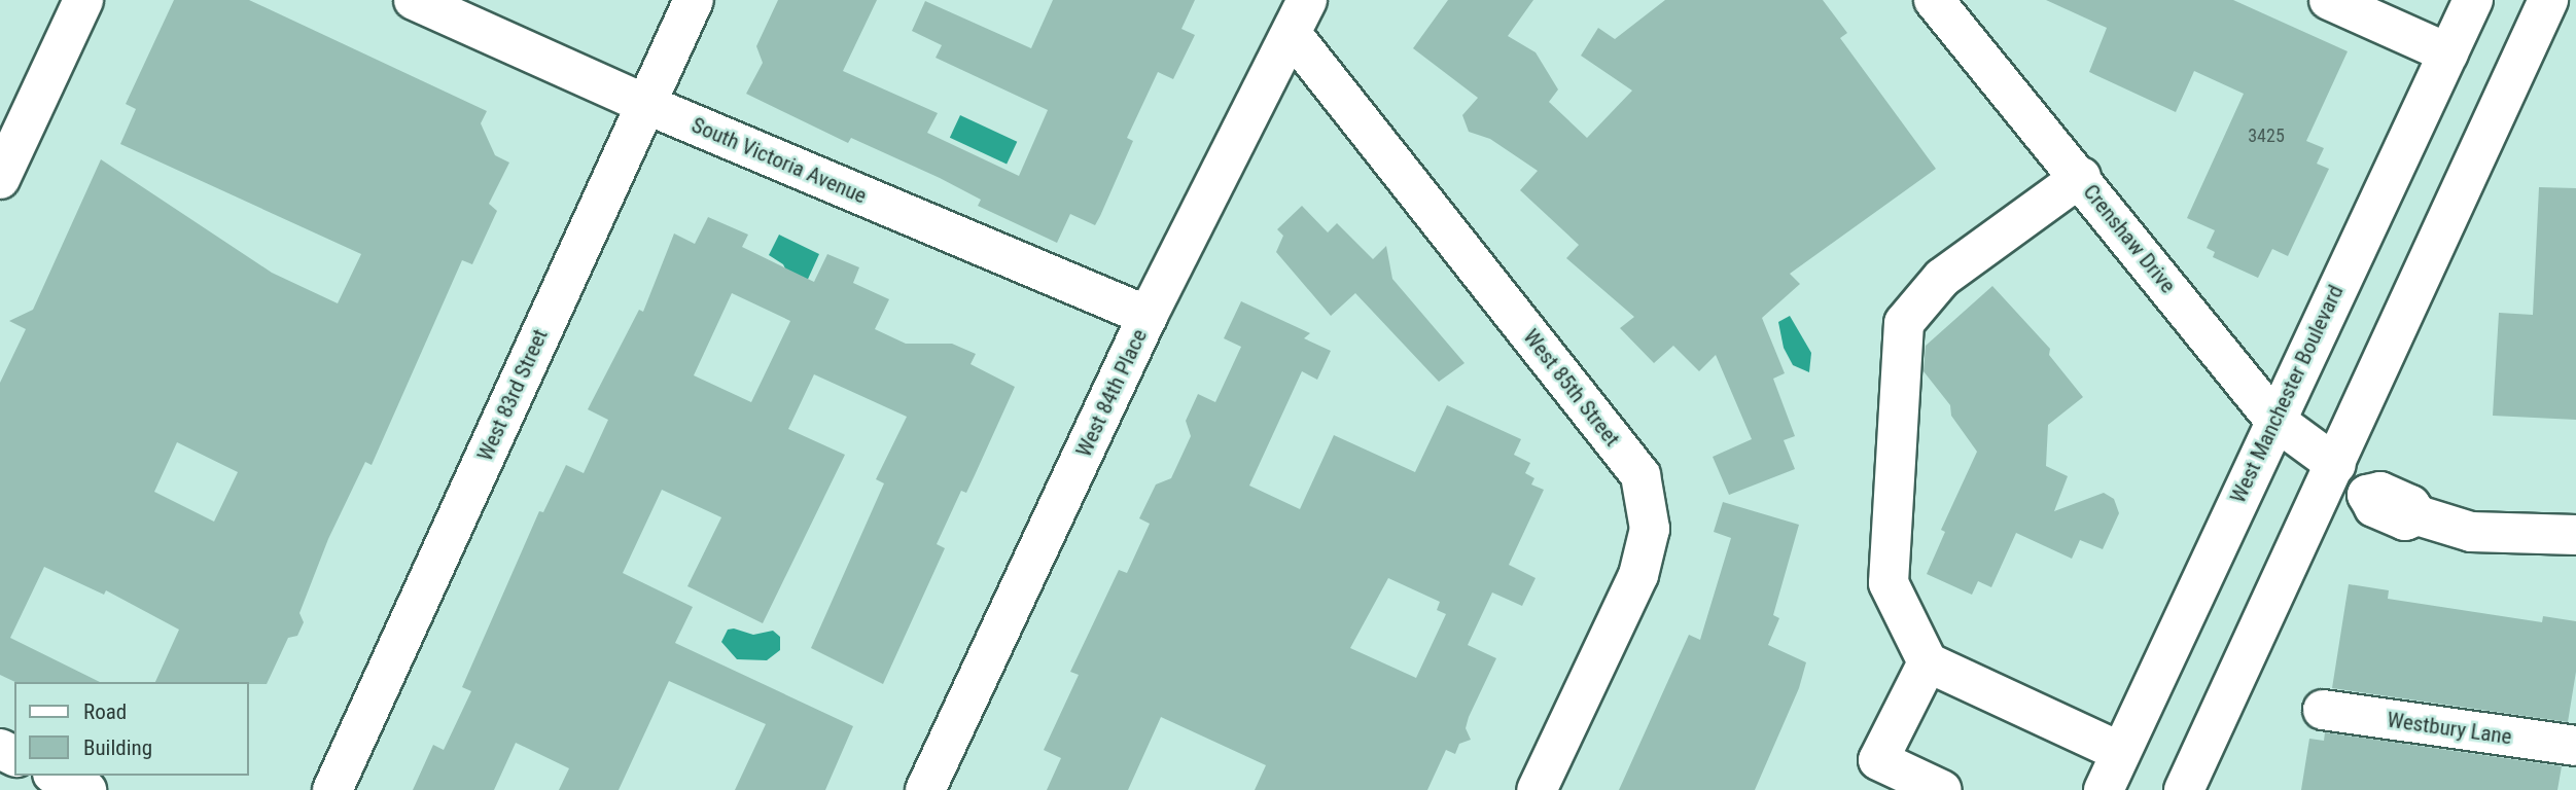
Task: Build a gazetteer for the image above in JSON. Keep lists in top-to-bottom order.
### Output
{
  "streets": {
    "street": [
      "South Victoria Avenue",
      "Crenshaw Drive",
      "West 85th Street",
      "West 84th Place",
      "West Manchester Boulevard",
      "West 83rd Street",
      "Westbury Lane"
    ]
  },
  "crossings": [
    ["South Victoria Avenue", "West 84th Place"],
    ["South Victoria Avenue", "West 83rd Street"],
    ["Crenshaw Drive", "West Manchester Boulevard"],
    ["West 85th Street", "West 84th Place"]
  ],
  "house_numbers": ["3425"],
  "legend": ["Road", "Building"]
}
